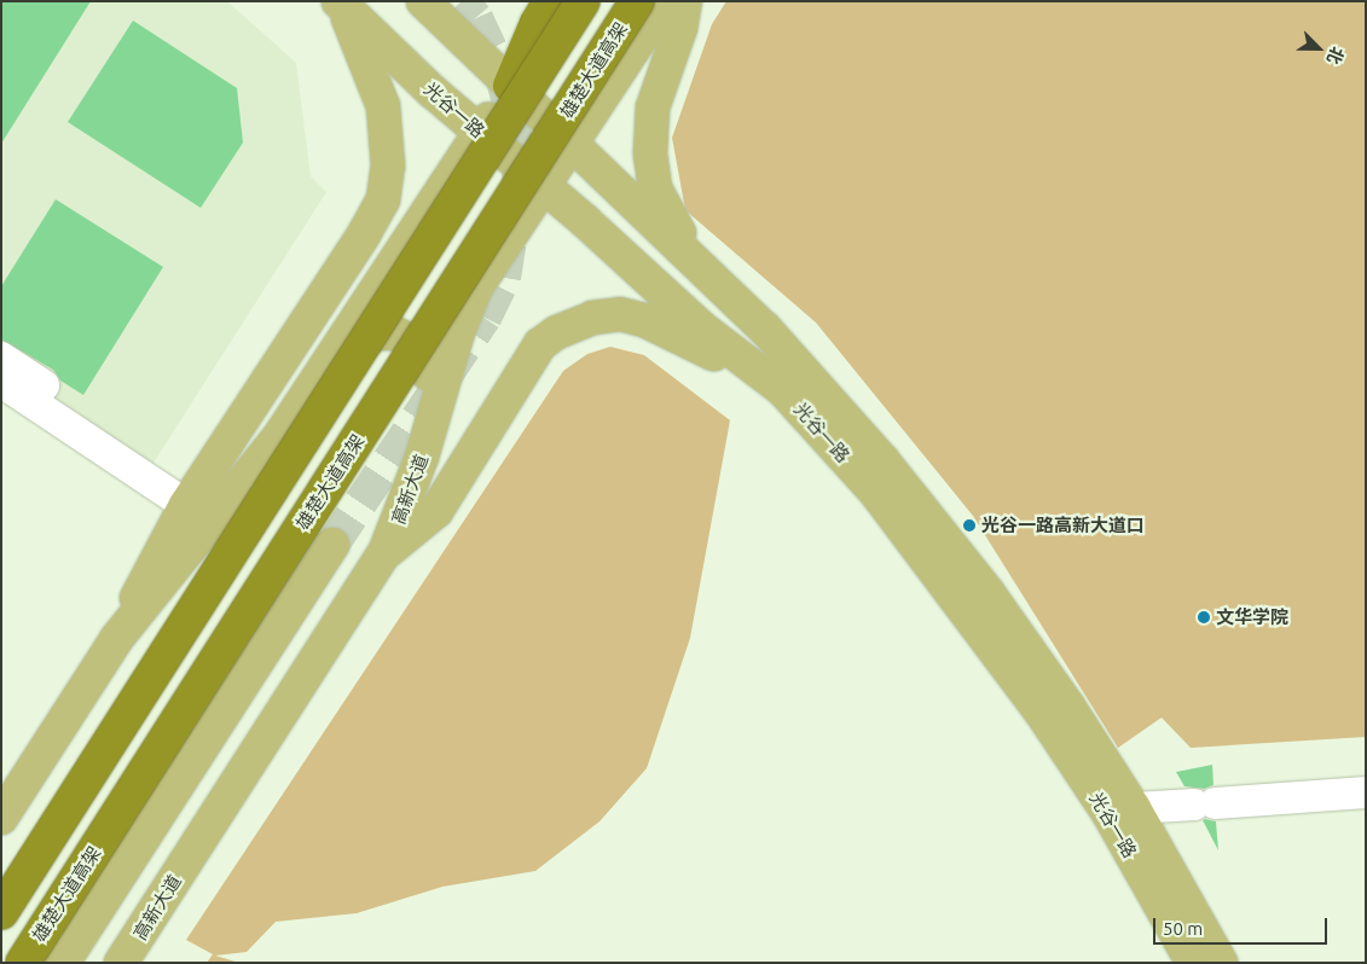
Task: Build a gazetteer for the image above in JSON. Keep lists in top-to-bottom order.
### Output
{
  "streets": {
    "highway": ["雄楚大道高架"],
    "main road": ["光谷一路", "高新大道"]
  },
  "crossings": [
    ["光谷一路", "高新大道"]
  ],
  "places": ["光谷一路高新大道口", "文华学院"],
  "scale_bar": "50 m",
  "north": "bottom right"
}
